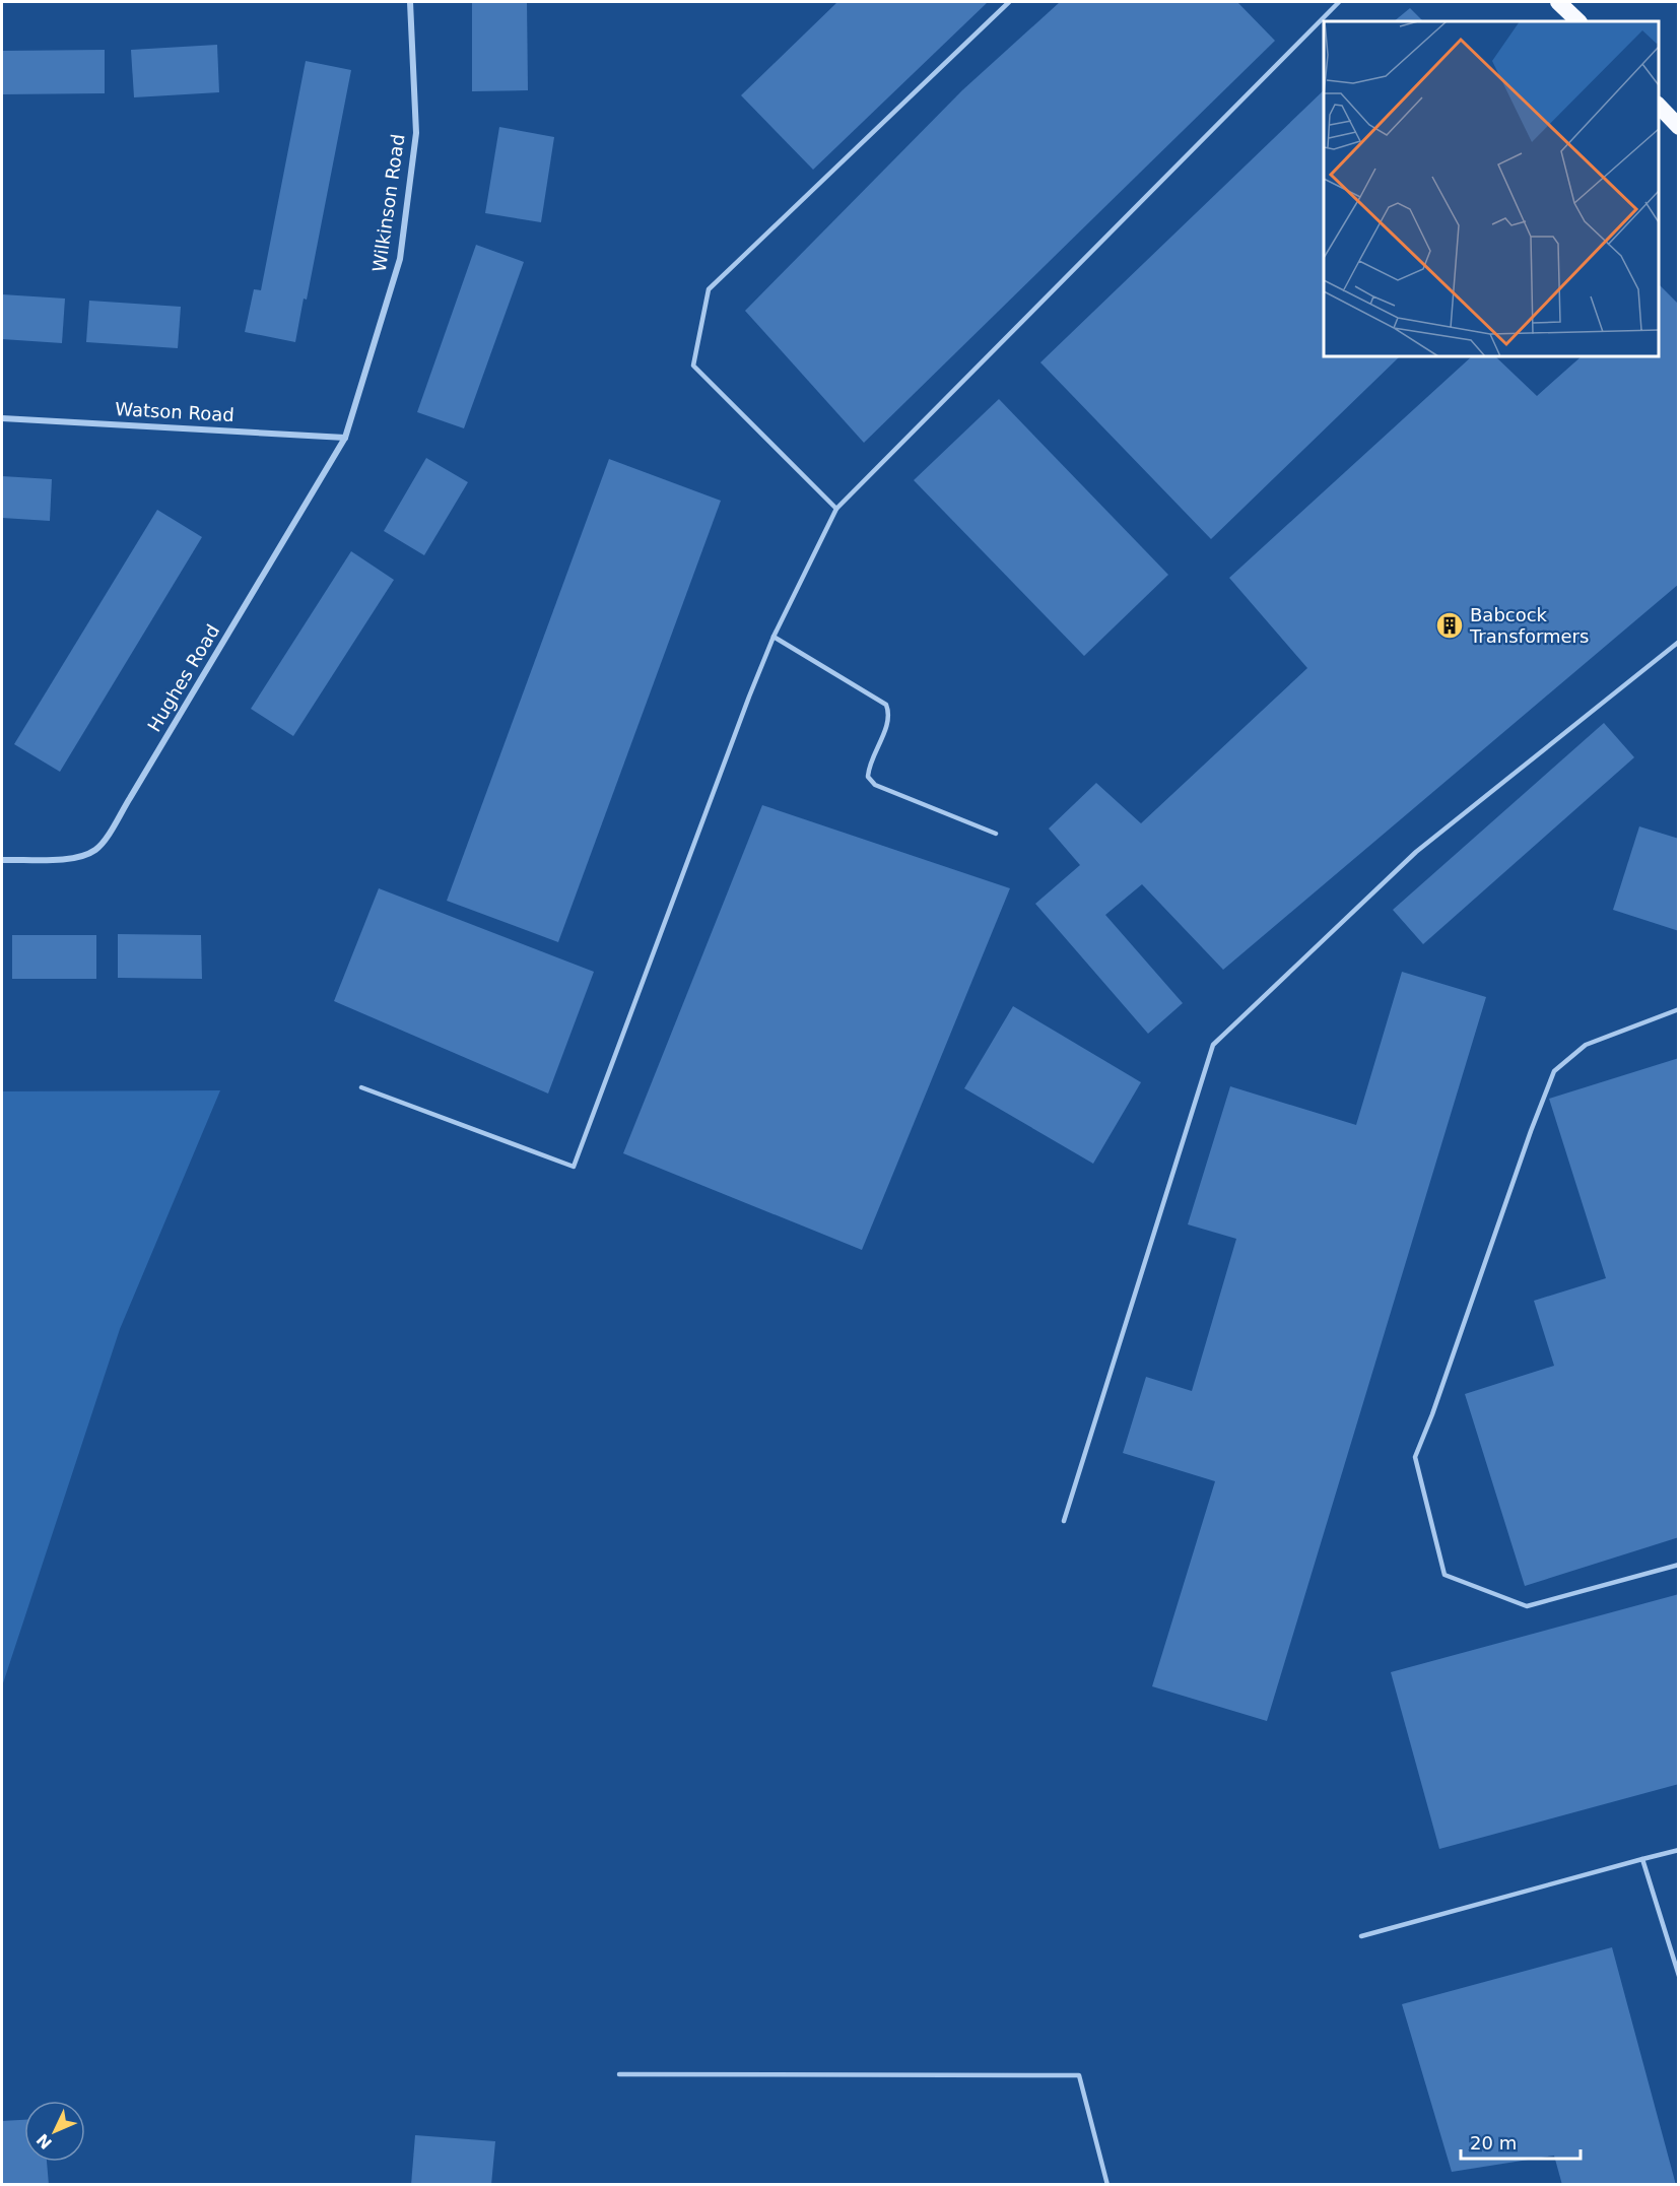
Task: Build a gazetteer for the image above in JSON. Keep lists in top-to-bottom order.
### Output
{
  "streets": {
    "street": ["Wilkinson Road", "Watson Road", "Hughes Road"]
  },
  "crossings": [
    ["Wilkinson Road", "Watson Road"],
    ["Wilkinson Road", "Hughes Road"],
    ["Watson Road", "Hughes Road"]
  ],
  "places": {
    "building": ["Babcock Transformers"]
  },
  "scale_bar": "20 m",
  "north": "bottom left"
}
